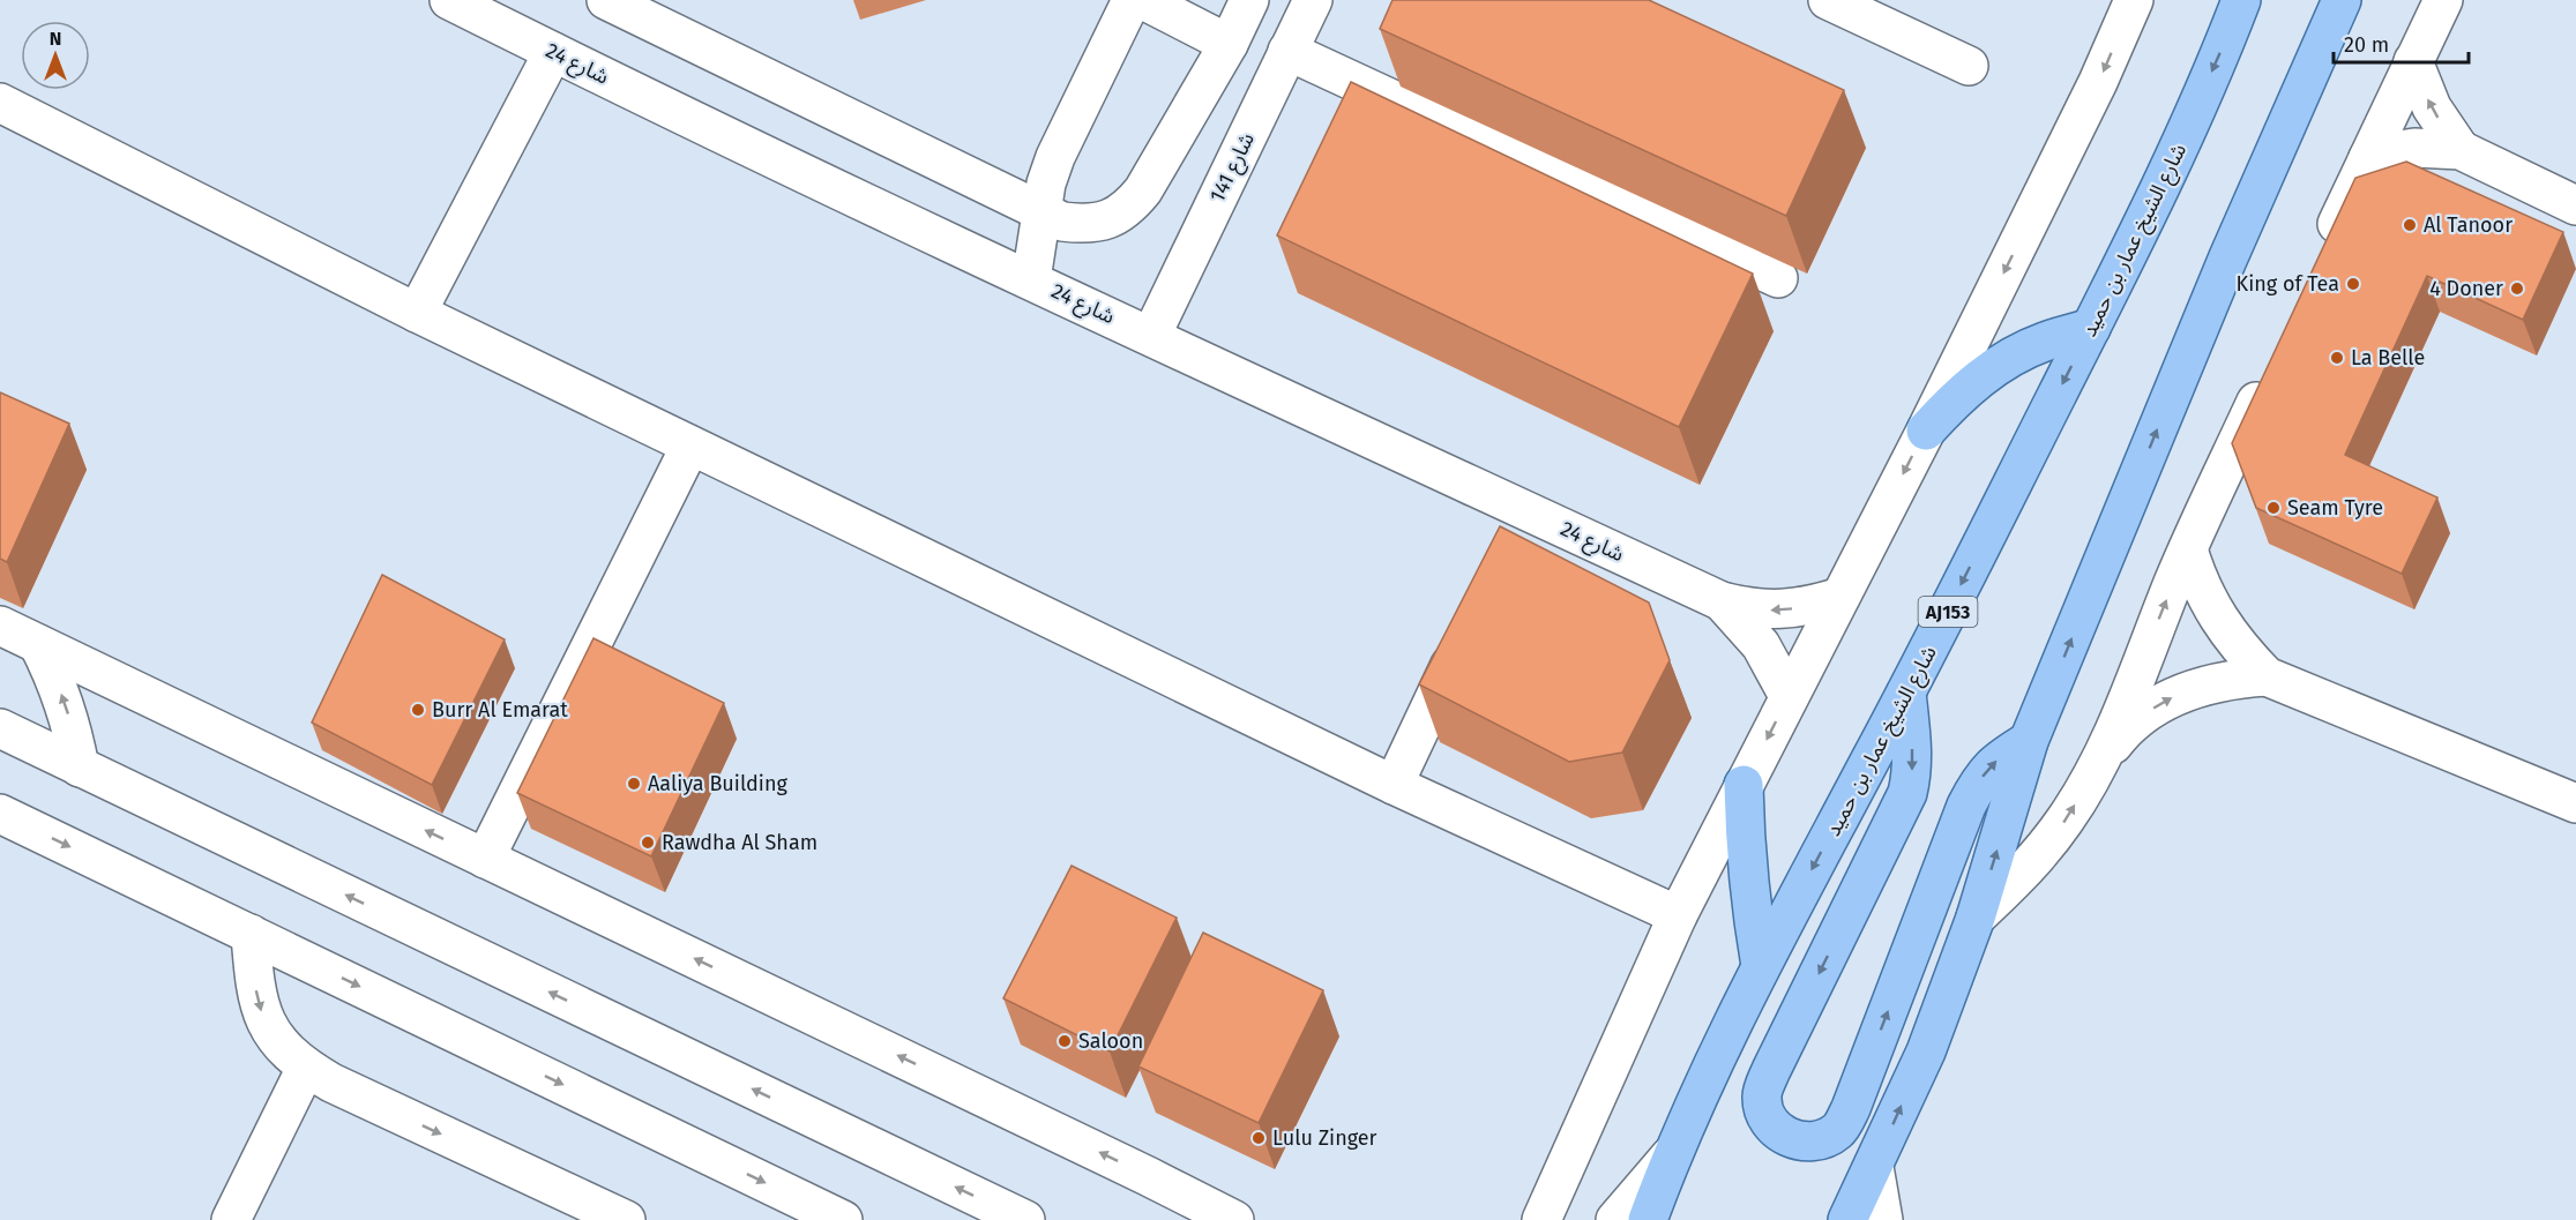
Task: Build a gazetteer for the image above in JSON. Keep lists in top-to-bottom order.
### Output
{
  "streets": {
    "main road": ["شارع الشيخ عمار بن حميد", "AJ153"],
    "street": ["شارع 24", "شارع 141"]
  },
  "crossings": [
    ["شارع 24", "شارع 141"]
  ],
  "places": [
    "Al Tanoor",
    "King of Tea",
    "4 Doner",
    "La Belle",
    "Seam Tyre",
    "Burr Al Emarat",
    "Aaliya Building",
    "Rawdha Al Sham",
    "Saloon",
    "Lulu Zinger"
  ],
  "scale_bar": "20 m",
  "north": "top"
}
